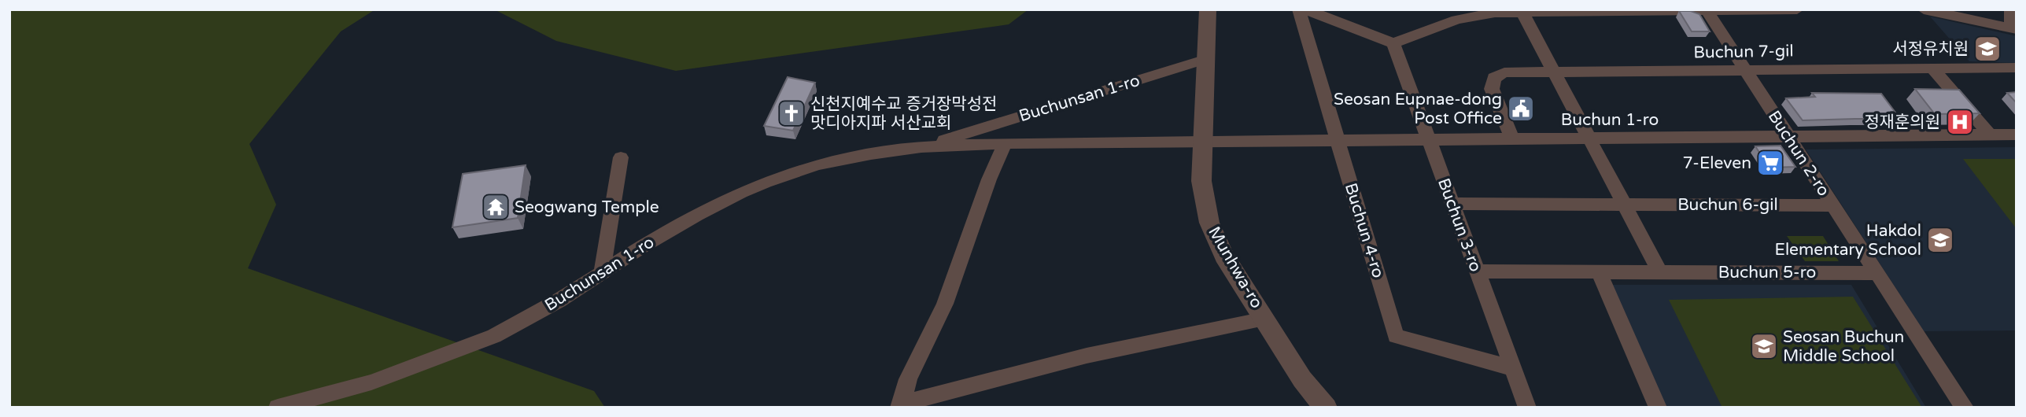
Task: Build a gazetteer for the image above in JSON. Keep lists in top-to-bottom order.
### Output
{
  "streets": {
    "street": [
      "Buchun 7-gil",
      "Buchunsan 1-ro",
      "Buchun 1-ro",
      "Buchun 2-ro",
      "Buchun 6-gil",
      "Buchun 3-ro",
      "Buchun 4-ro",
      "Munhwa-ro",
      "Buchun 5-ro"
    ]
  },
  "crossings": [
    ["Buchun 7-gil", "Buchun 1-ro"],
    ["Buchun 7-gil", "Buchun 2-ro"],
    ["Buchunsan 1-ro", "Buchun 1-ro"],
    ["Buchunsan 1-ro", "Munhwa-ro"],
    ["Buchun 1-ro", "Buchun 2-ro"],
    ["Buchun 1-ro", "Buchun 3-ro"],
    ["Buchun 1-ro", "Buchun 4-ro"],
    ["Buchun 1-ro", "Munhwa-ro"],
    ["Buchun 2-ro", "Buchun 6-gil"],
    ["Buchun 2-ro", "Buchun 5-ro"],
    ["Buchun 6-gil", "Buchun 3-ro"],
    ["Buchun 3-ro", "Buchun 4-ro"],
    ["Buchun 3-ro", "Buchun 5-ro"]
  ],
  "places": {
    "school or university": ["서정유치원", "Hakdol Elementary School", "Seosan Buchun Middle School"],
    "public building": ["Seosan Eupnae-dong Post Office"],
    "church": ["신천지예수교 증거장막성전 맛디아지파 서산교회"],
    "hospital": ["정재훈의원"],
    "supermarket": ["7-Eleven"],
    "temple": ["Seogwang Temple"]
  }
}
